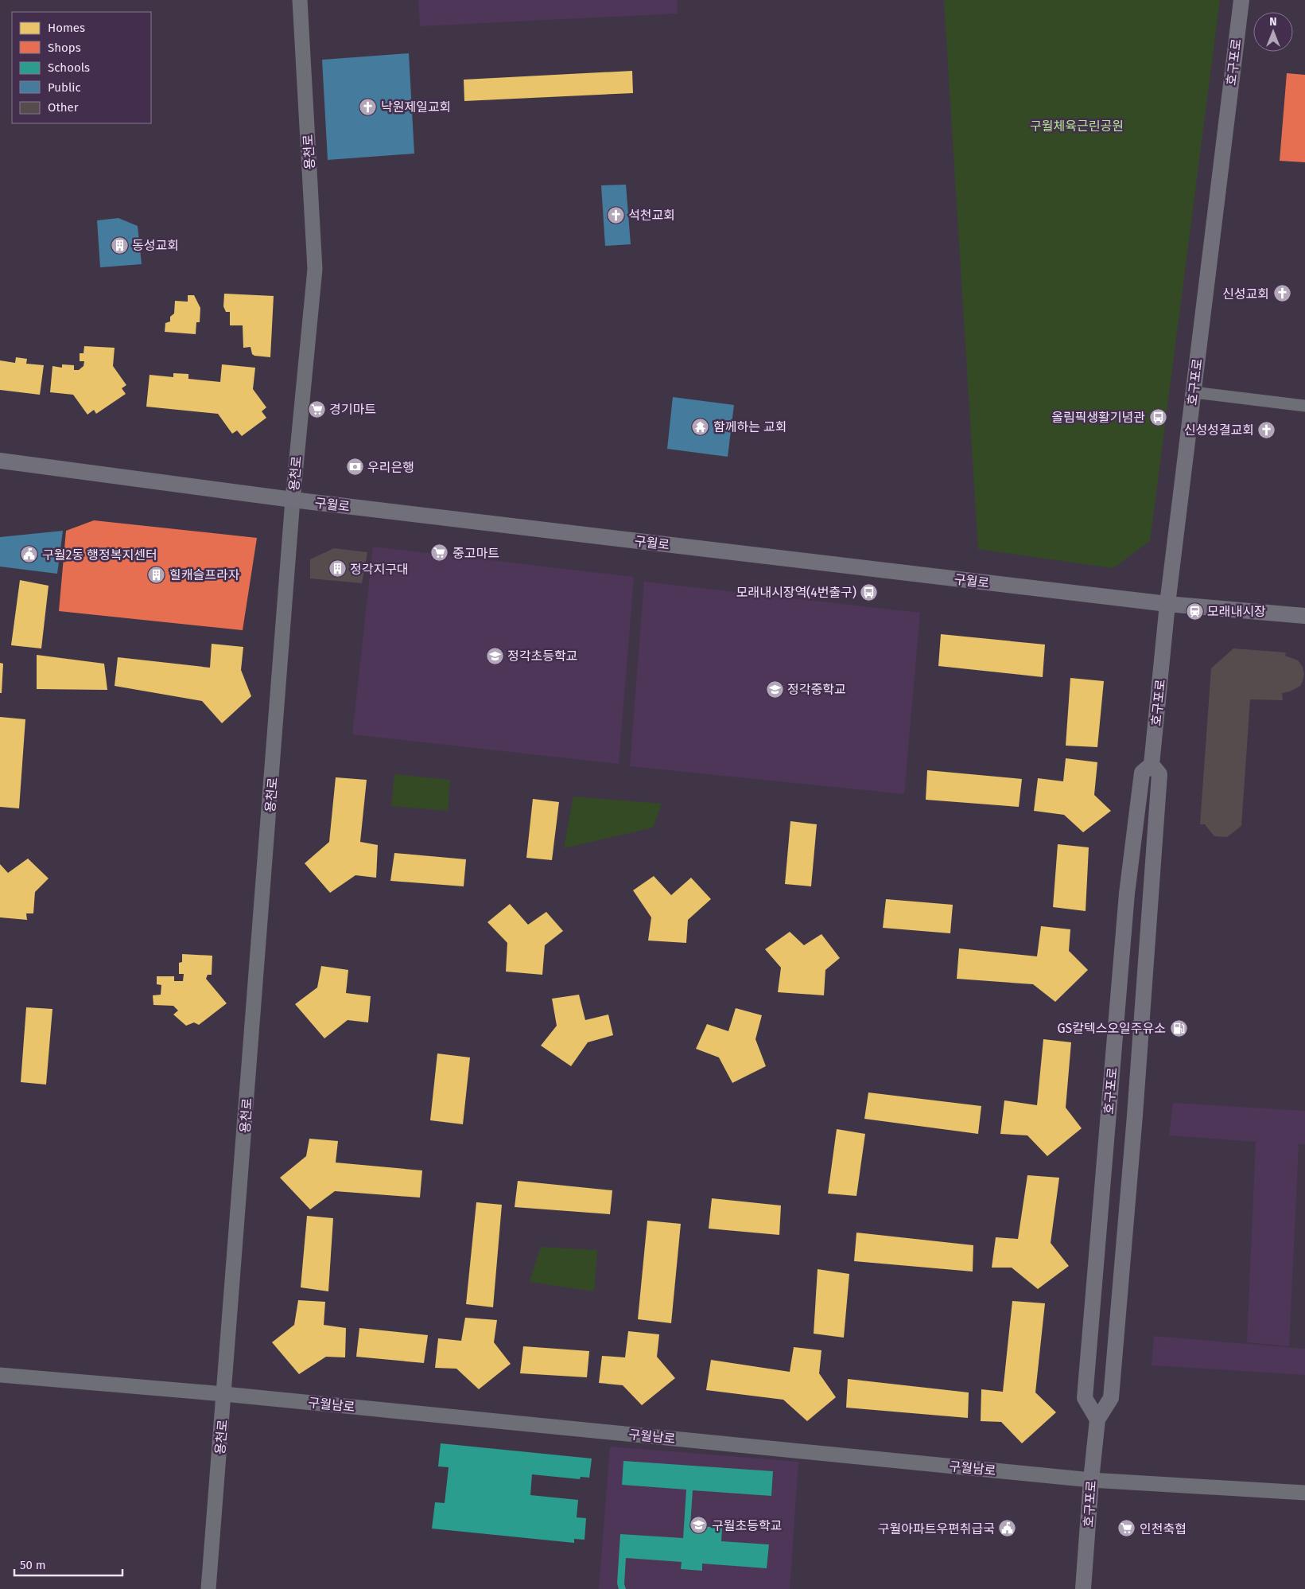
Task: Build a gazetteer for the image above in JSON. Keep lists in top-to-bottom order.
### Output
{
  "streets": {
    "main road": ["호구포로", "구월로"],
    "street": ["용천로", "구월남로"]
  },
  "crossings": [
    ["호구포로", "구월로"],
    ["호구포로", "구월남로"],
    ["용천로", "구월로"],
    ["용천로", "구월남로"]
  ],
  "parks": ["구월체육근린공원"],
  "places": {
    "church": [
      "낙원제일교회",
      "석천교회",
      "신성교회",
      "신성성결교회"
    ],
    "building": ["동성교회", "정각지구대", "힐캐슬프라자"],
    "supermarket": ["경기마트", "중고마트", "인천축협"],
    "bus stop": ["올림픽생활기념관", "모래내시장역(4번출구)"],
    "temple": ["함께하는 교회"],
    "bank": ["우리은행"],
    "public building": ["구월2동 행정복지센터", "구월아파트우편취급국"],
    "station": ["모래내시장"],
    "school or university": ["정각초등학교", "정각중학교", "구월초등학교"],
    "fuel station": ["GS칼텍스오일주유소"]
  },
  "legend": [
    "Homes",
    "Shops",
    "Schools",
    "Public",
    "Other"
  ],
  "scale_bar": "50 m",
  "north": "top"
}
